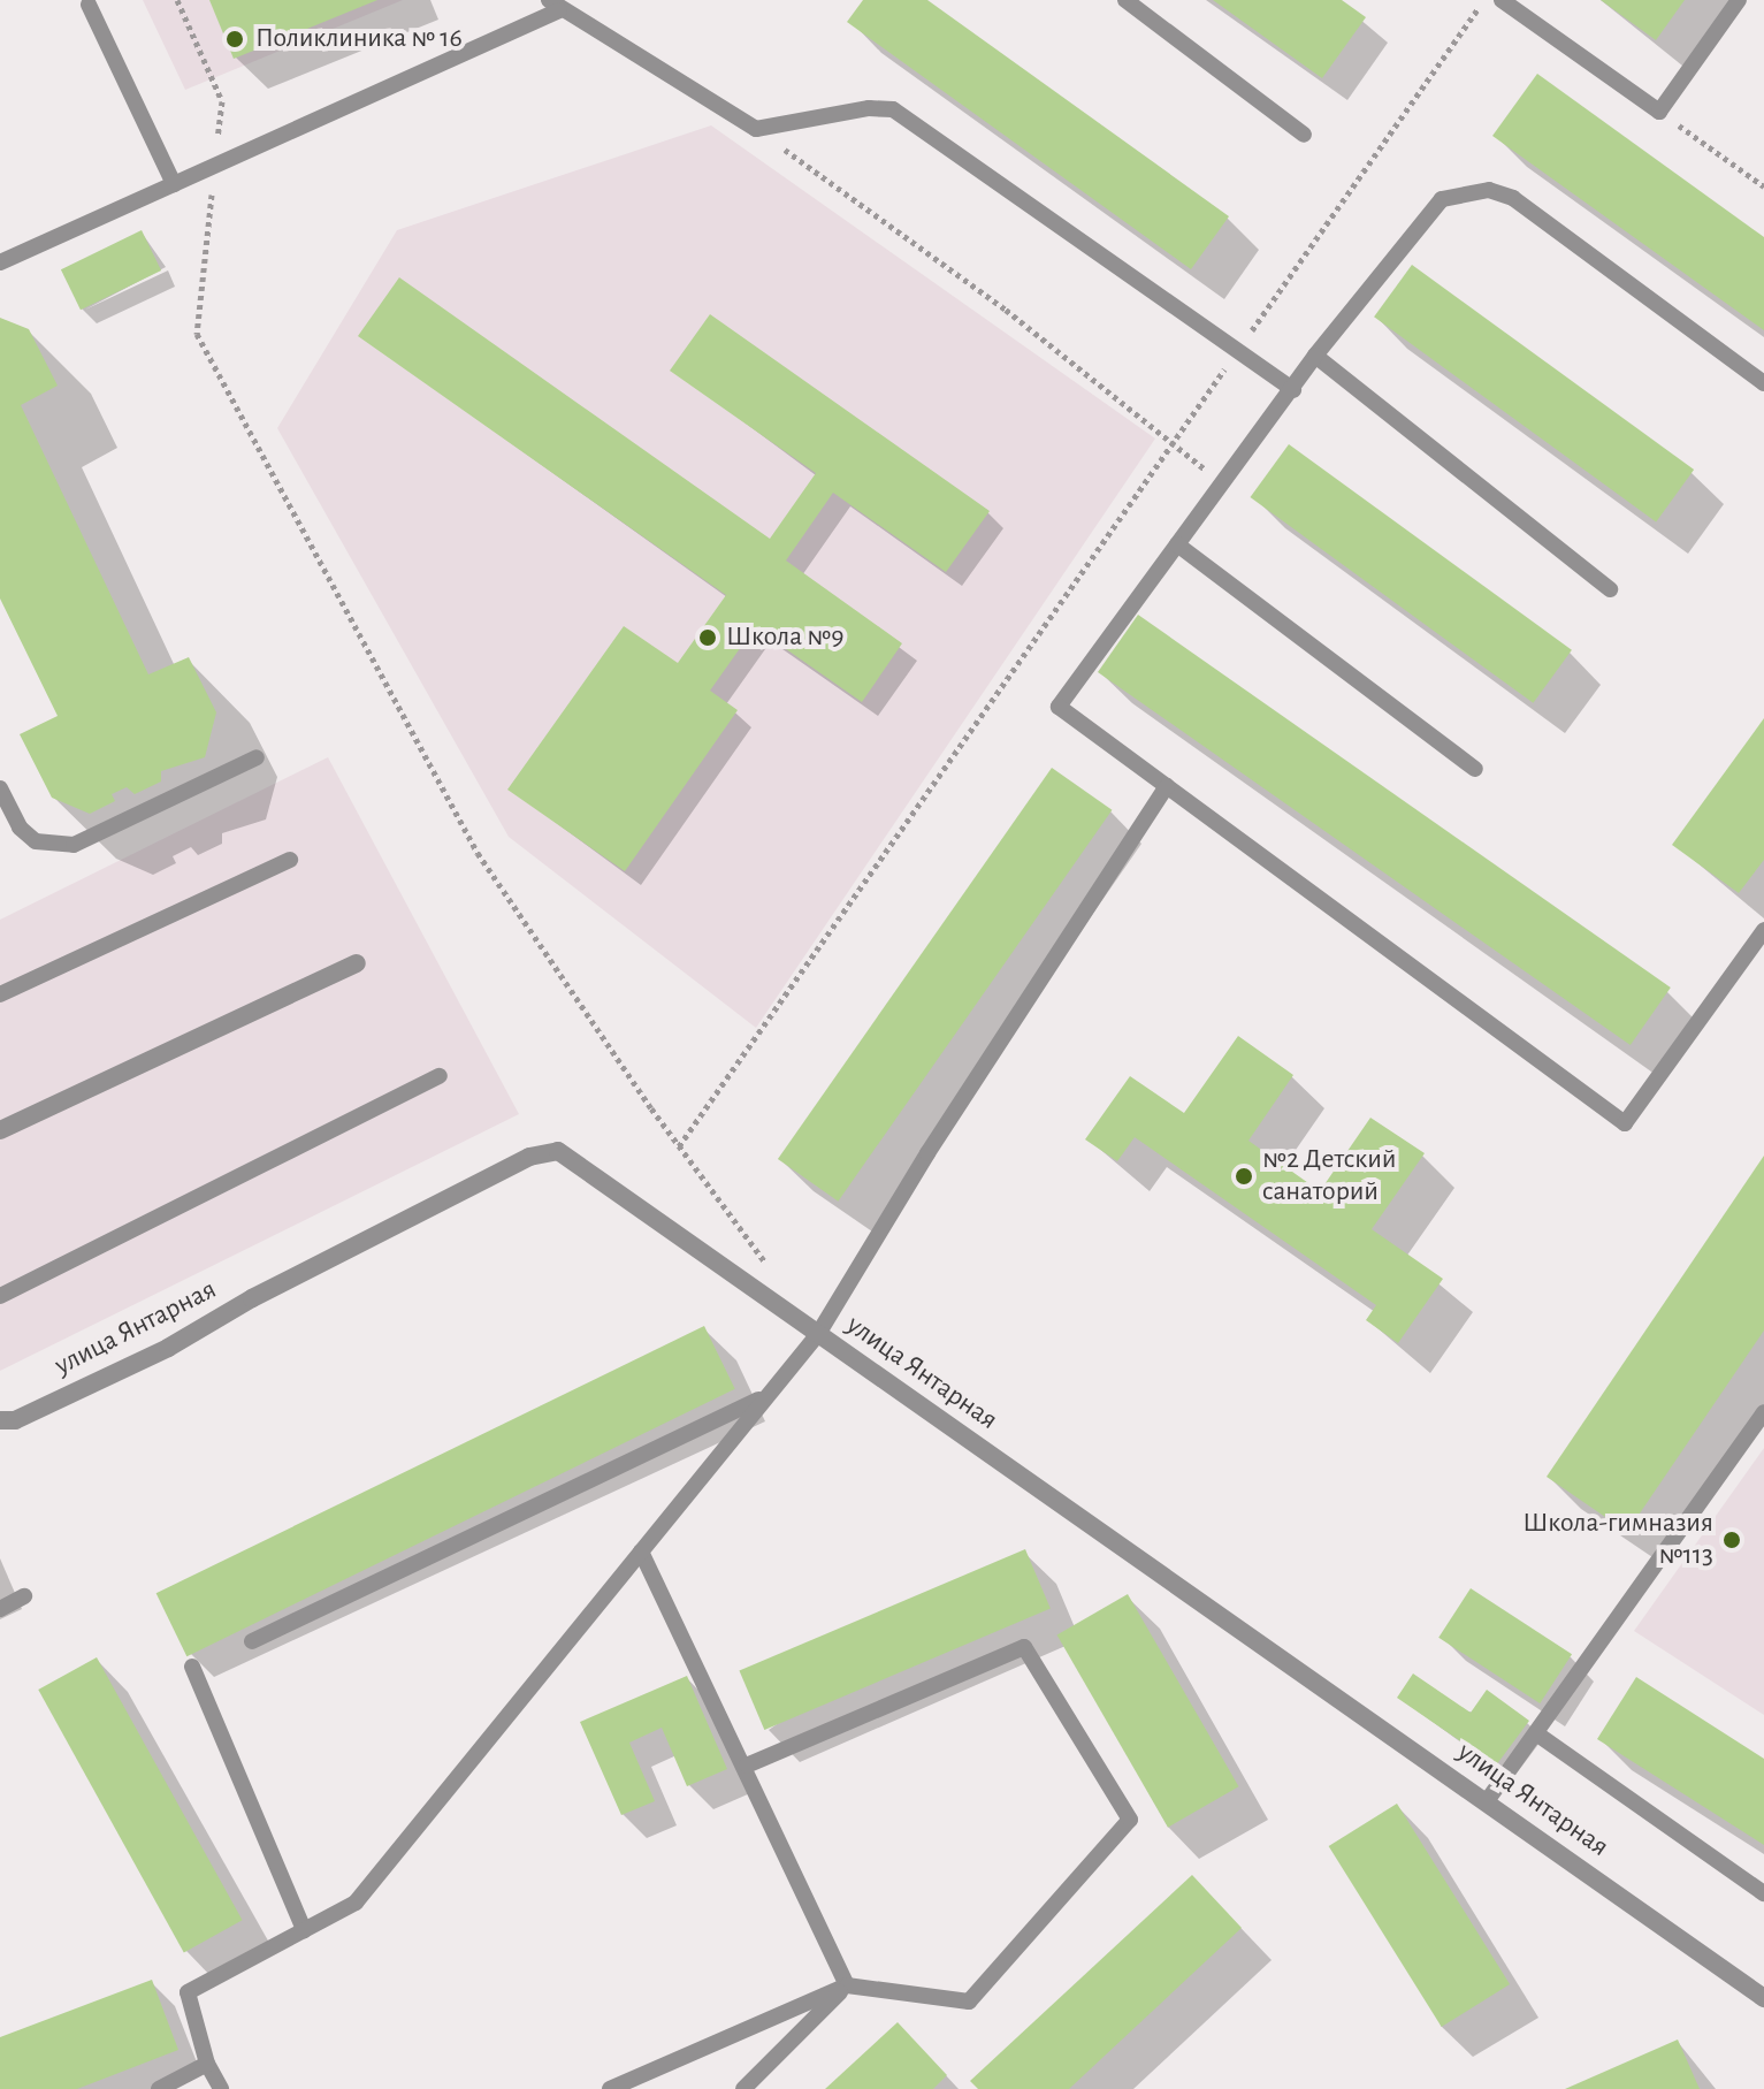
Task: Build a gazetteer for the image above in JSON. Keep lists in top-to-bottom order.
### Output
{
  "streets": {
    "street": ["улица Янтарная"]
  },
  "places": [
    "Поликлиника № 16",
    "Школа №9",
    "№2 Детский санаторий",
    "Школа-гимназия №113"
  ]
}
